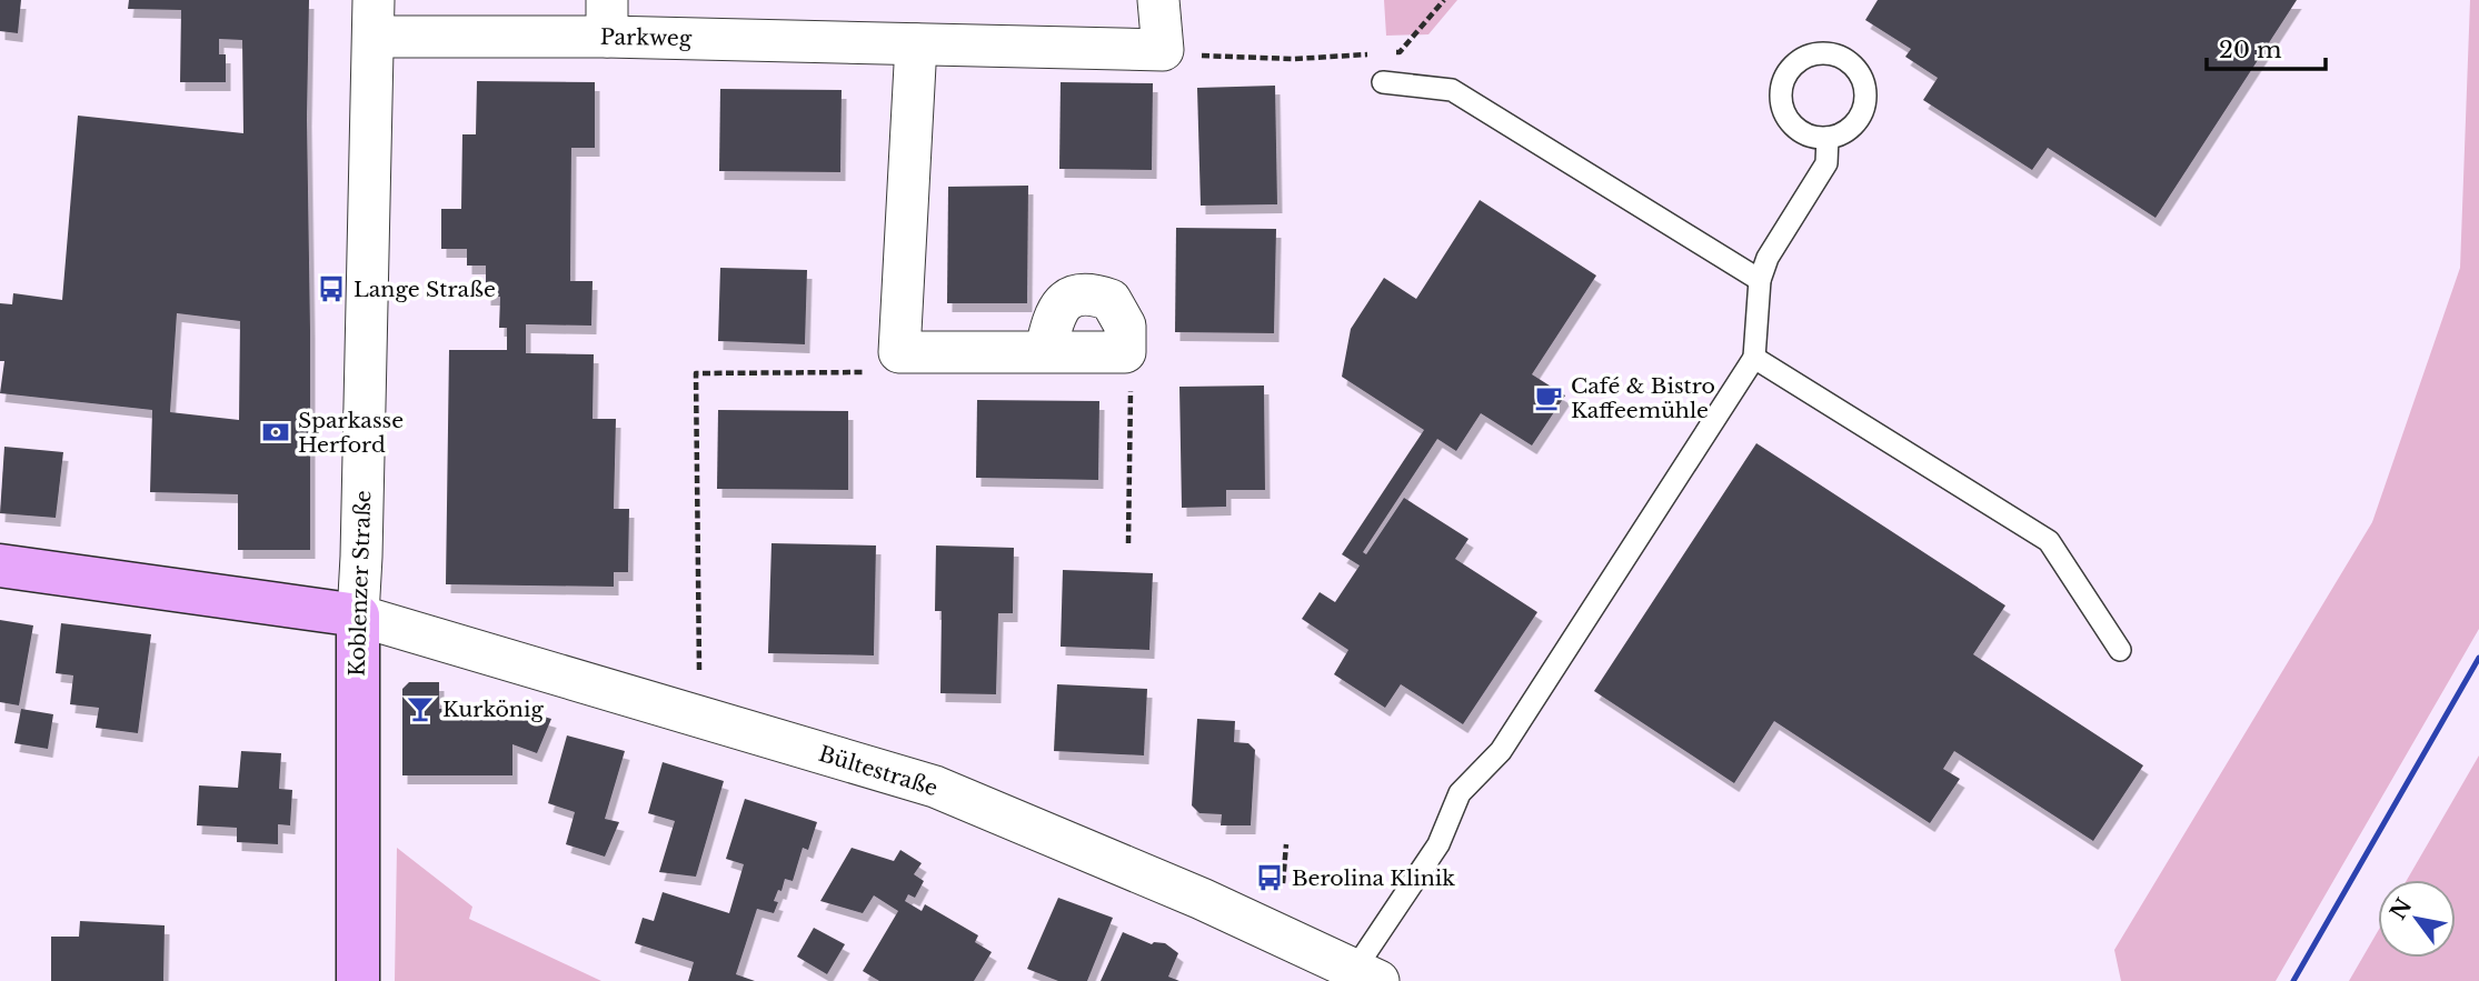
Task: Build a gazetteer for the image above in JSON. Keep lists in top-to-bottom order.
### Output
{
  "streets": {
    "street": ["Parkweg", "Koblenzer Straße", "Bültestraße"]
  },
  "crossings": [
    ["Parkweg", "Koblenzer Straße"],
    ["Koblenzer Straße", "Bültestraße"]
  ],
  "places": {
    "bus stop": ["Lange Straße", "Berolina Klinik"],
    "cafe": ["Café & Bistro Kaffeemühle"],
    "bank": ["Sparkasse Herford"],
    "bar": ["Kurkönig"]
  },
  "scale_bar": "20 m",
  "north": "top left"
}
